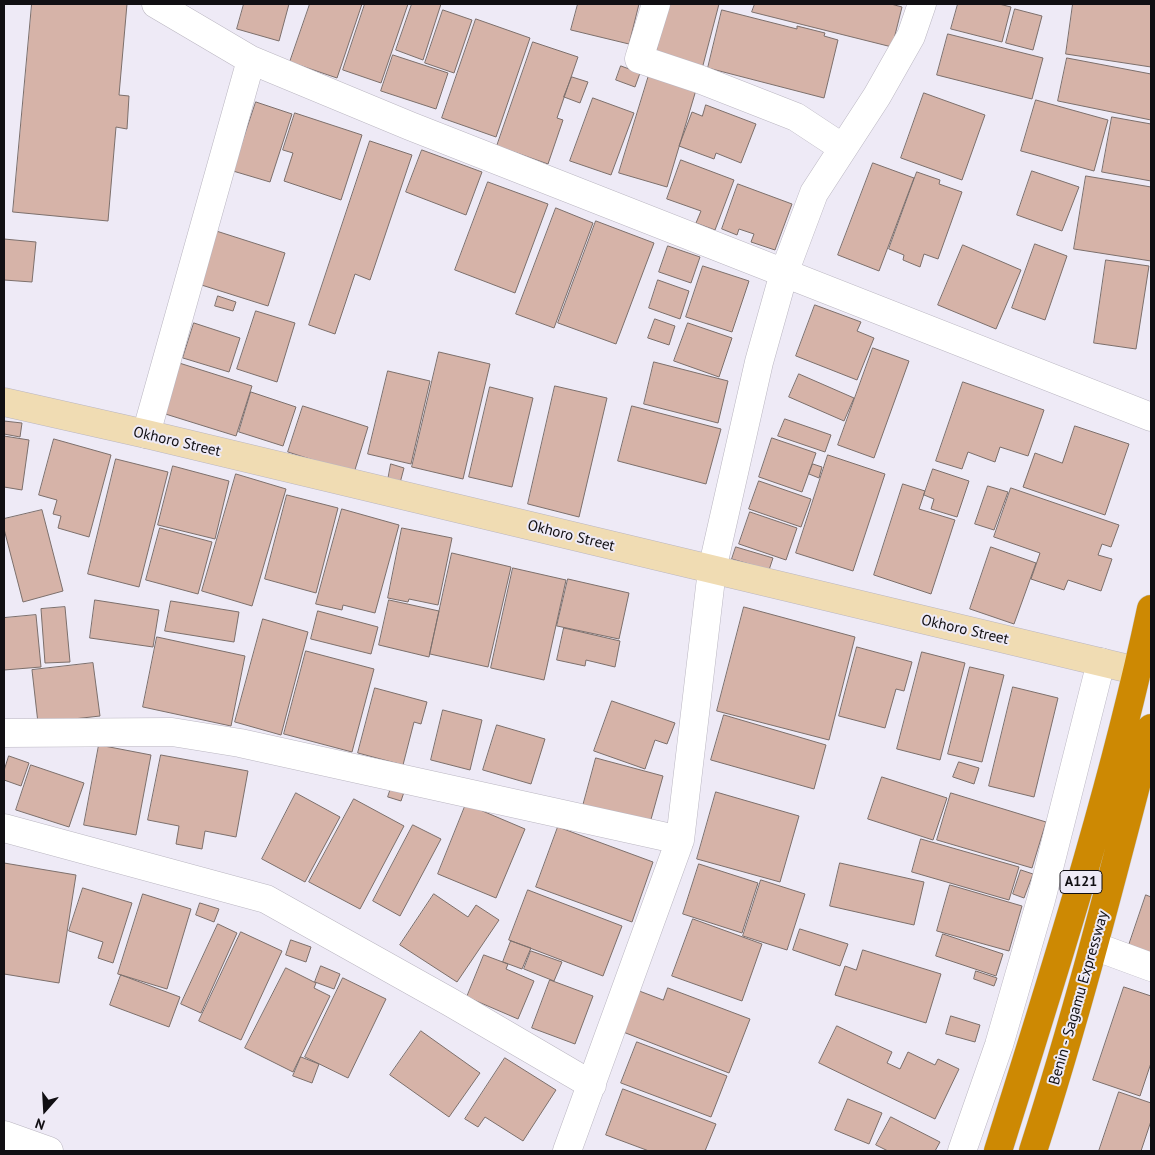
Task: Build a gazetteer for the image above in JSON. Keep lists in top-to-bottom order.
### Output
{
  "streets": {
    "highway": ["A121", "Benin - Sagamu Expressway"],
    "street": ["Okhoro Street"]
  },
  "crossings": [
    ["Okhoro Street", "A121"]
  ],
  "north": "bottom"
}
